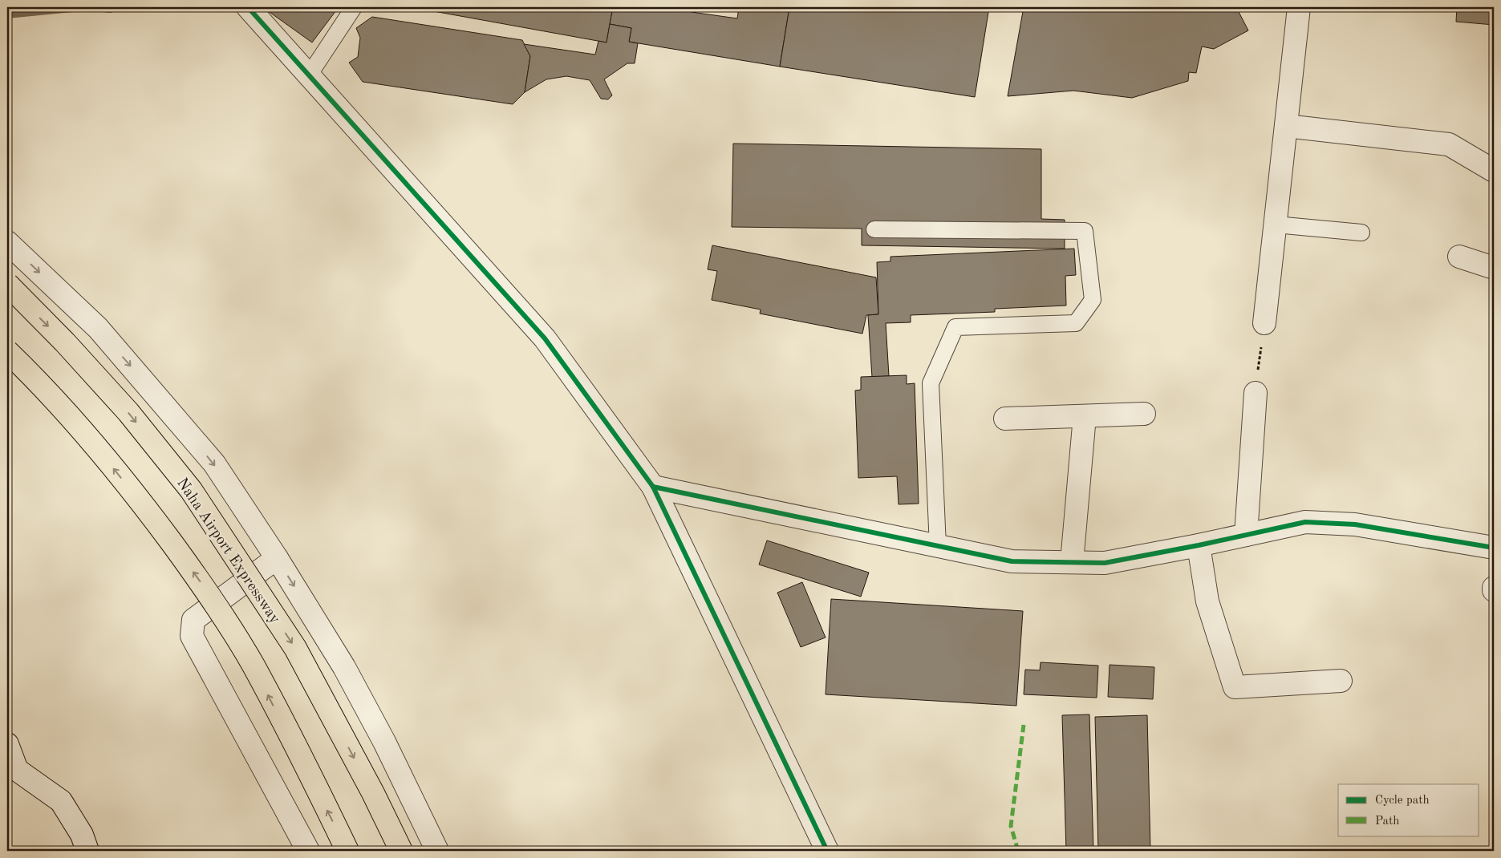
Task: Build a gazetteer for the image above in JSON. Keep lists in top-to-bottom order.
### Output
{
  "streets": {
    "highway": ["Naha Airport Expressway"]
  },
  "legend": ["Cycle path", "Path"]
}
